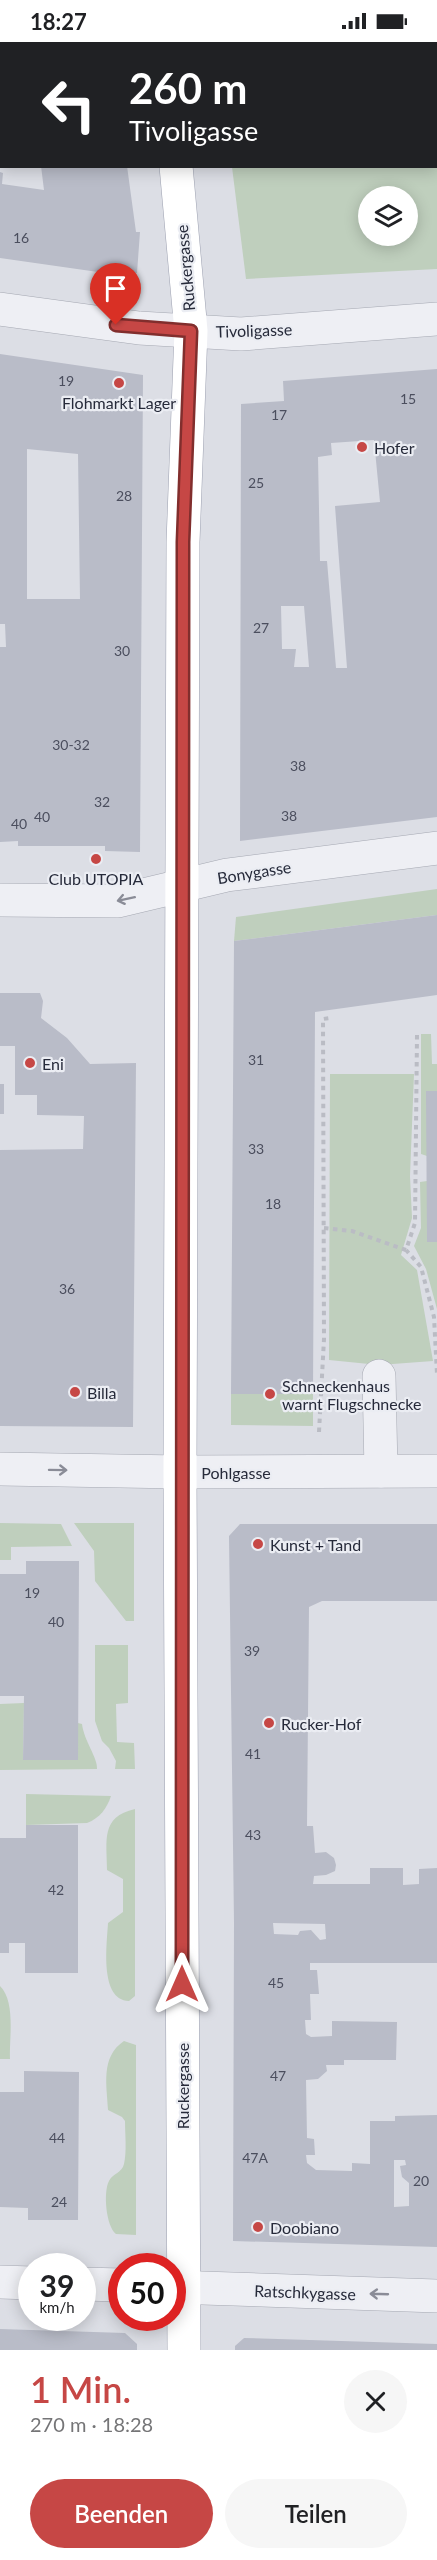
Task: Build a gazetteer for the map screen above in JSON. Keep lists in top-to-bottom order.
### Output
{
  "streets": {
    "main road": ["Ruckergasse"],
    "street": [
      "Tivoligasse",
      "Bonygasse",
      "Pohlgasse",
      "Ratschkygasse"
    ]
  },
  "crossings": [
    ["Ruckergasse", "Tivoligasse"],
    ["Ruckergasse", "Bonygasse"],
    ["Ruckergasse", "Pohlgasse"]
  ],
  "one_way": ["Bonygasse", "Pohlgasse", "Ratschkygasse"],
  "places": [
    "Flohmarkt Lager",
    "Hofer",
    "Club UTOPIA",
    "Eni",
    "Billa",
    "Schneckenhaus warnt Flugschnecke",
    "Kunst + Tand",
    "Rucker-Hof",
    "Doobiano"
  ],
  "house_numbers": [
    "16",
    "19",
    "15",
    "17",
    "25",
    "28",
    "27",
    "30",
    "30-32",
    "38",
    "32",
    "38",
    "40",
    "40",
    "31",
    "33",
    "18",
    "36",
    "19",
    "40",
    "39",
    "41",
    "43",
    "42",
    "45",
    "47",
    "44",
    "47A",
    "20",
    "24"
  ],
  "page": {
    "status": "18:27",
    "turn": ["260 m", "Tivoligasse"],
    "speed": "39 km/h",
    "limit": "50",
    "heading": ["1 Min.", "270 m · 18:28"],
    "buttons": ["Beenden", "Teilen"]
  }
}
